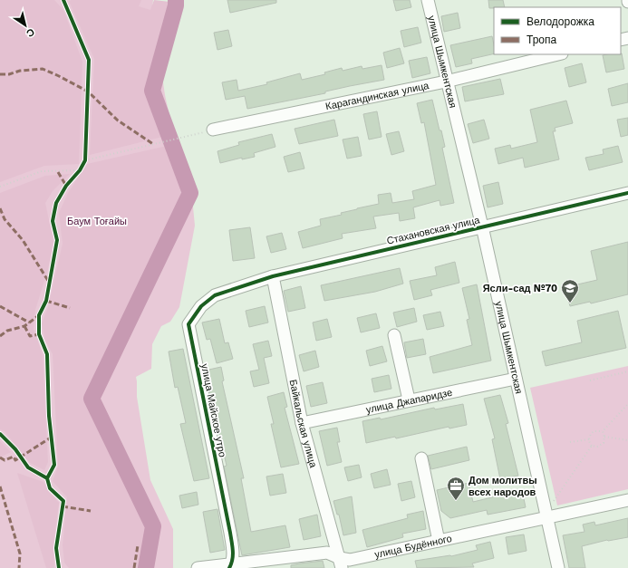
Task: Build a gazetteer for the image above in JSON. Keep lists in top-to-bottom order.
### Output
{
  "streets": {
    "street": [
      "улица Шымкентская",
      "Карагандинская улица",
      "Стахановская улица",
      "улица Джапаридзе",
      "улица Майское утро",
      "Байкальская улица",
      "улица Будённого"
    ]
  },
  "crossings": [
    ["улица Шымкентская", "Карагандинская улица"],
    ["улица Шымкентская", "Стахановская улица"],
    ["улица Шымкентская", "улица Джапаридзе"],
    ["улица Шымкентская", "улица Будённого"],
    ["Стахановская улица", "улица Майское утро"],
    ["Стахановская улица", "Байкальская улица"],
    ["улица Джапаридзе", "Байкальская улица"],
    ["улица Майское утро", "улица Будённого"],
    ["Байкальская улица", "улица Будённого"]
  ],
  "parks": ["Баум Тоғайы"],
  "places": {
    "school or university": ["Ясли-сад №70"],
    "office": ["Дом молитвы всех народов"]
  },
  "legend": ["Велодорожка", "Тропа"],
  "north": "bottom right"
}
